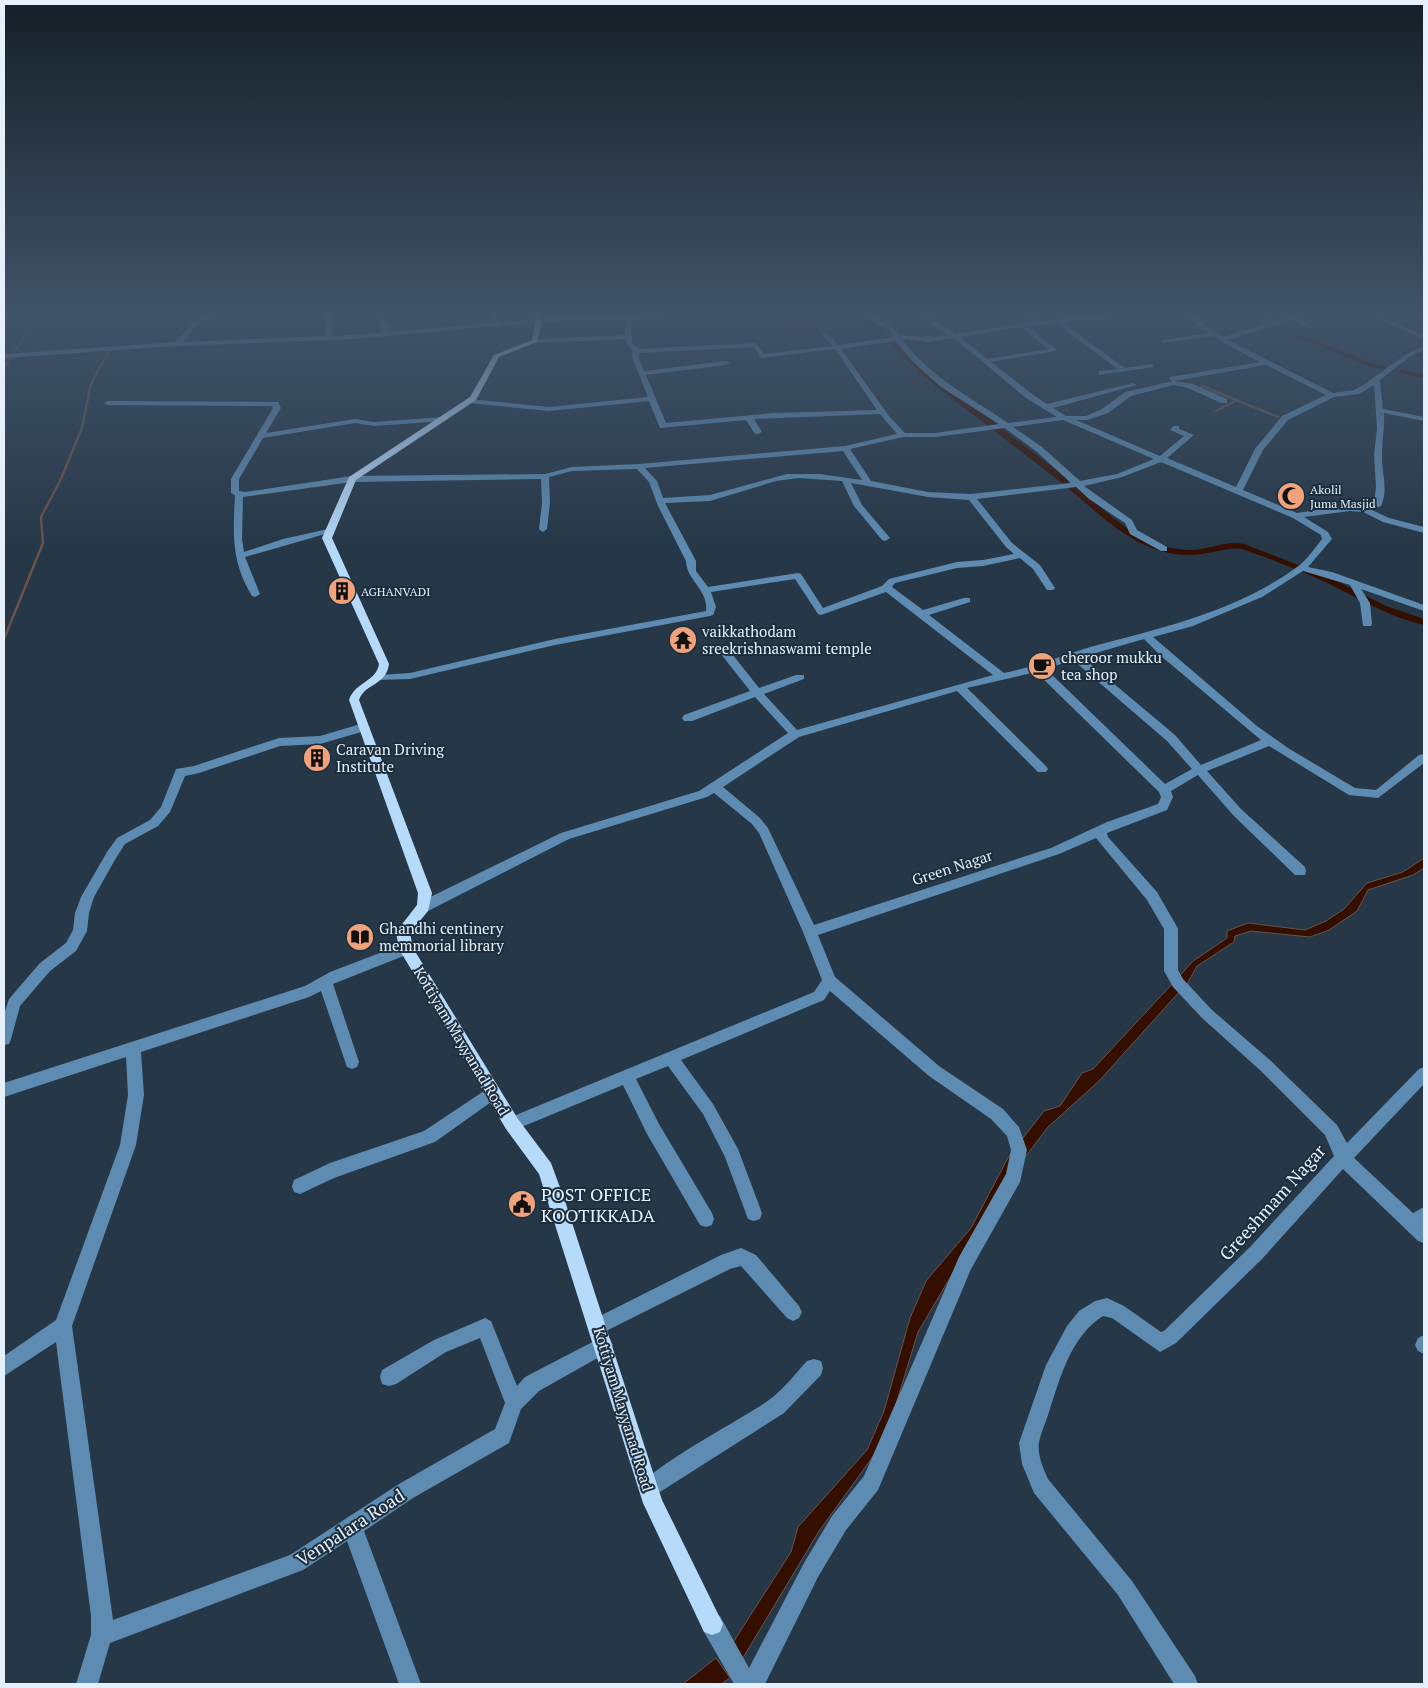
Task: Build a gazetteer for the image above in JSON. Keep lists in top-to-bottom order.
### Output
{
  "streets": {
    "main road": ["Kottiyam Mayyanad Road"],
    "street": ["Green Nagar", "Greeshmam Nagar", "Venpalara Road"]
  },
  "crossings": [
    ["Green Nagar", "Greeshmam Nagar"],
    ["Kottiyam Mayyanad Road", "Venpalara Road"]
  ],
  "places": {
    "mosque": ["Akolil Juma Masjid"],
    "building": ["AGHANVADI", "Caravan Driving Institute"],
    "temple": ["vaikkathodam sreekrishnaswami temple"],
    "cafe": ["cheroor mukku tea shop"],
    "library": ["Ghandhi centinery memmorial library"],
    "public building": ["POST OFFICE KOOTIKKADA"]
  }
}
